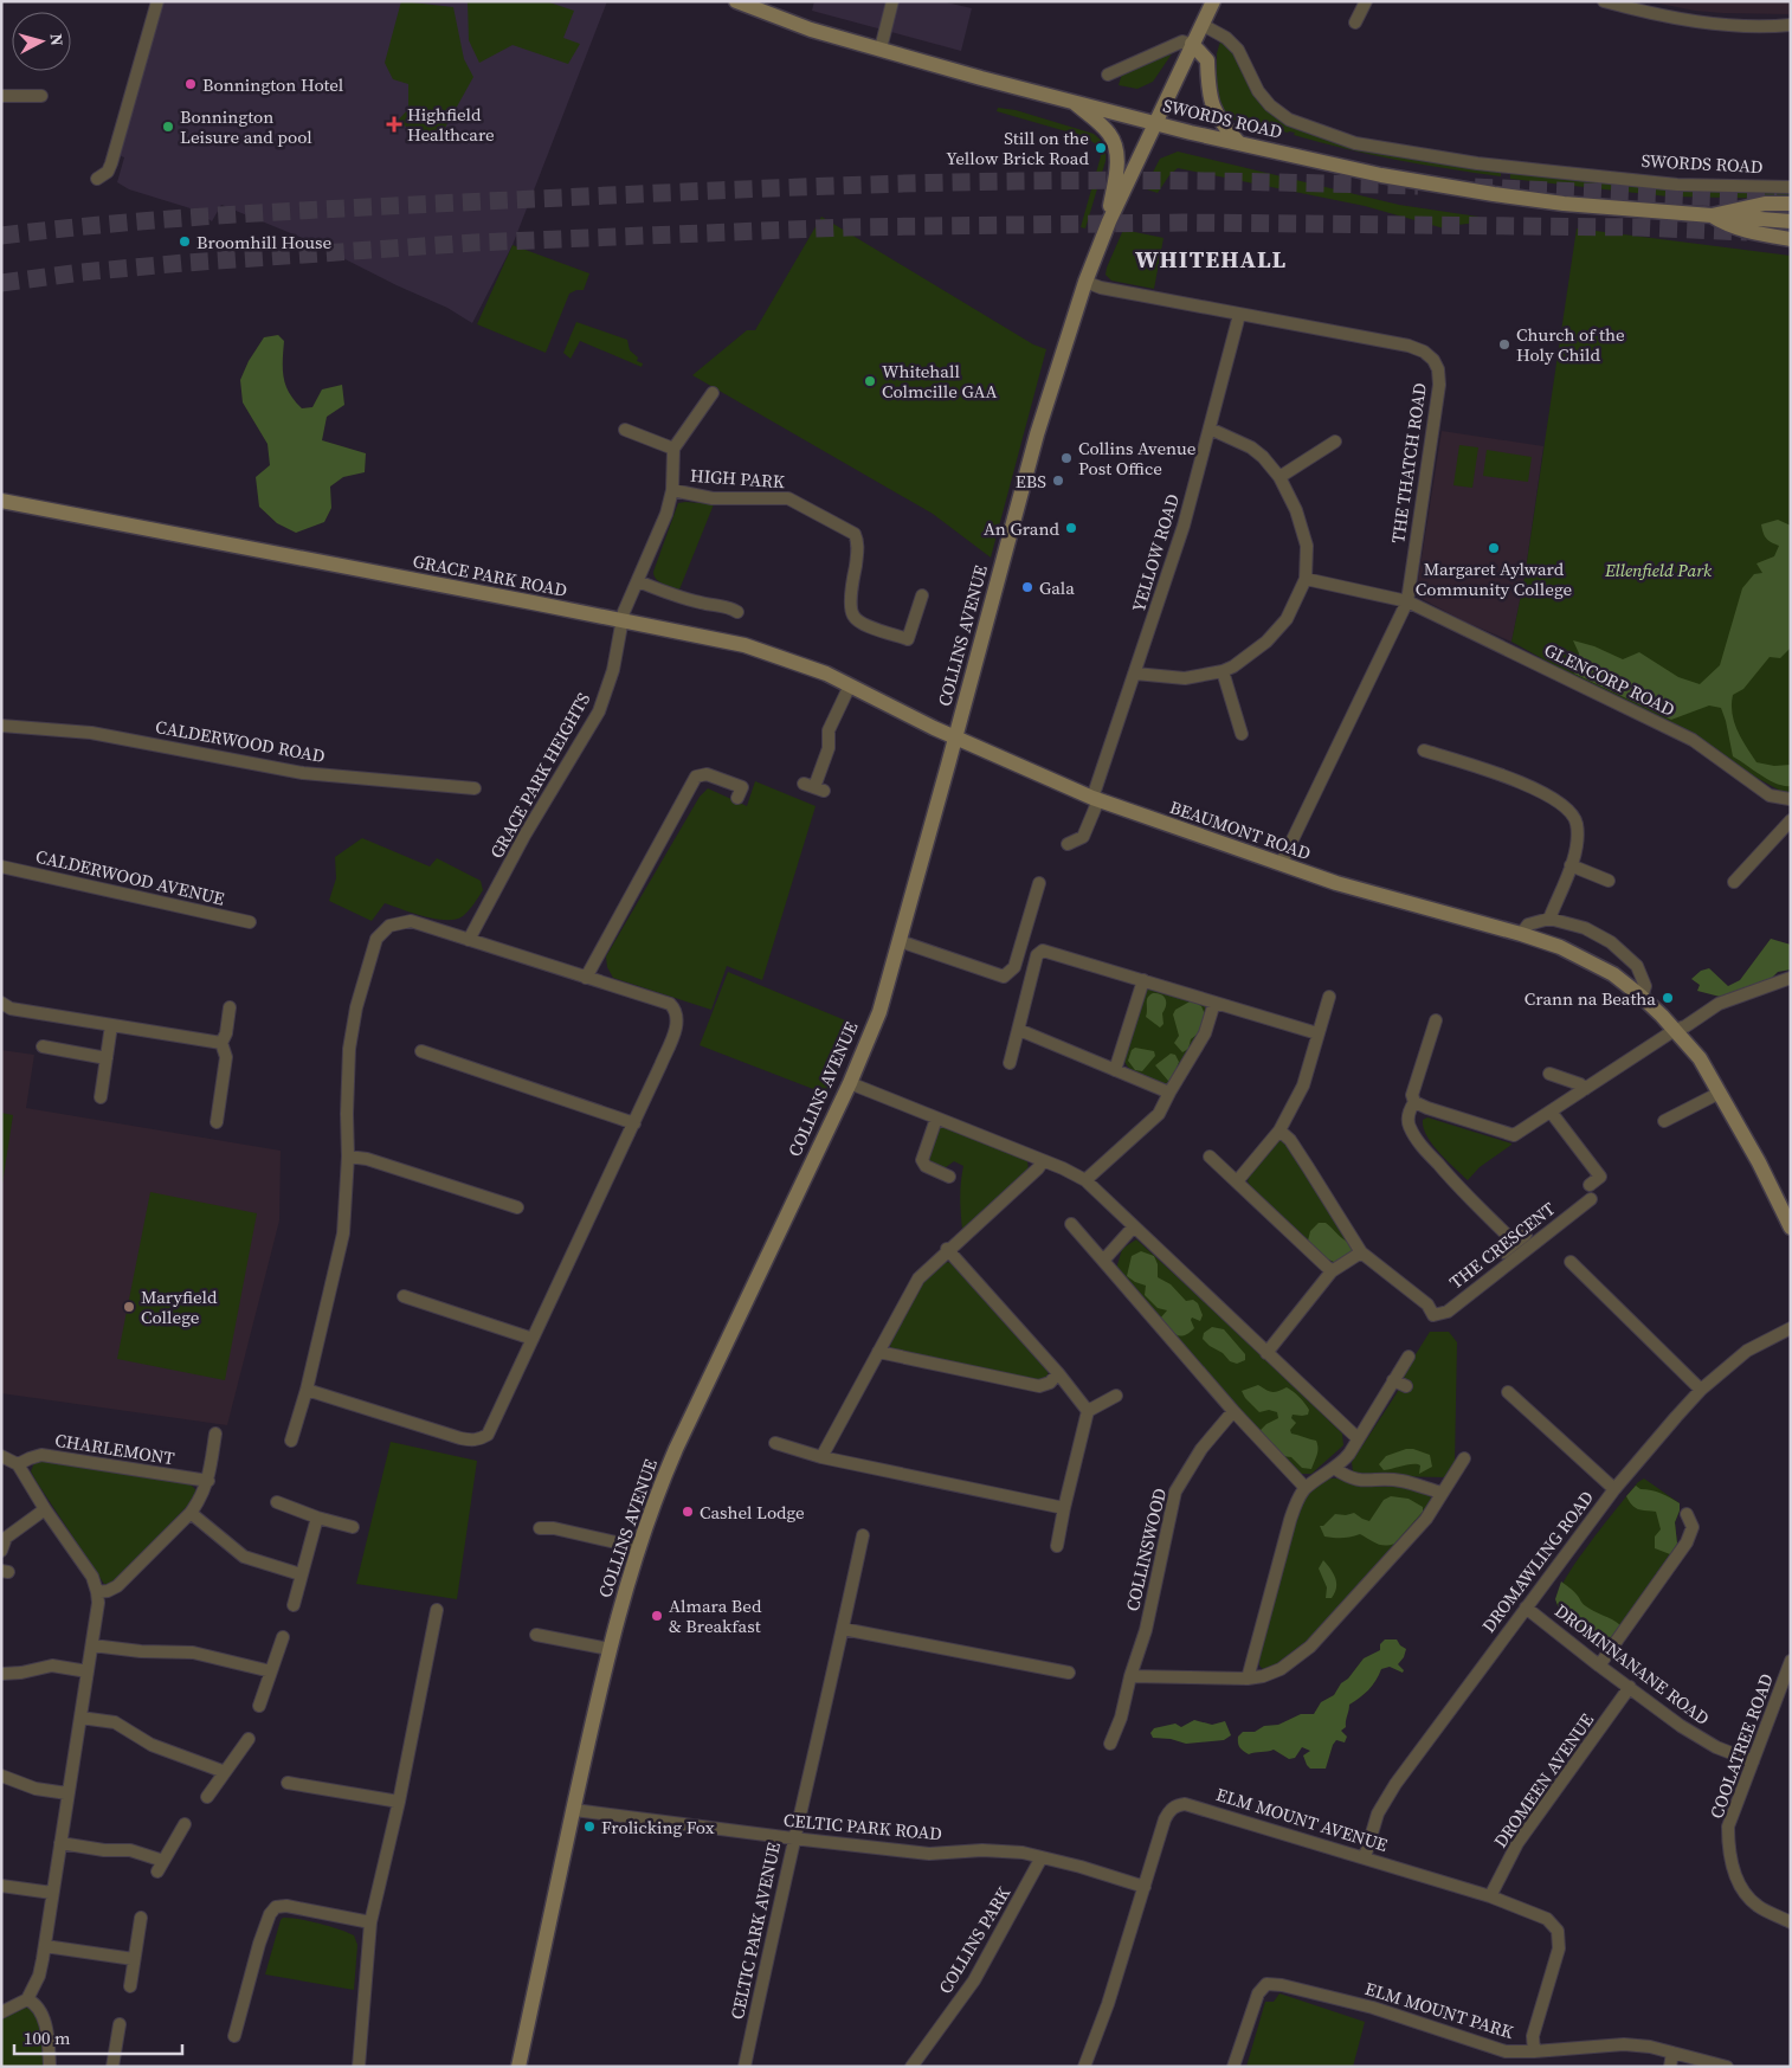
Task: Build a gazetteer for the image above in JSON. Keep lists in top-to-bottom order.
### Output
{
  "streets": {
    "main road": [
      "SWORDS ROAD",
      "GRACE PARK ROAD",
      "COLLINS AVENUE",
      "BEAUMONT ROAD"
    ],
    "street": [
      "THE THATCH ROAD",
      "HIGH PARK",
      "YELLOW ROAD",
      "GLENCORP ROAD",
      "CALDERWOOD ROAD",
      "GRACE PARK HEIGHTS",
      "CALDERWOOD AVENUE",
      "THE CRESCENT",
      "CHARLEMONT",
      "COLLINSWOOD",
      "DROMAWLING ROAD",
      "DROMNNANANE ROAD",
      "COOLATREE ROAD",
      "DROMEEN AVENUE",
      "ELM MOUNT AVENUE",
      "CELTIC PARK ROAD",
      "CELTIC PARK AVENUE",
      "COLLINS PARK",
      "ELM MOUNT PARK"
    ]
  },
  "crossings": [
    ["SWORDS ROAD", "COLLINS AVENUE"],
    ["THE THATCH ROAD", "YELLOW ROAD"],
    ["THE THATCH ROAD", "COLLINS AVENUE"],
    ["THE THATCH ROAD", "GLENCORP ROAD"],
    ["THE THATCH ROAD", "BEAUMONT ROAD"],
    ["HIGH PARK", "GRACE PARK ROAD"],
    ["HIGH PARK", "GRACE PARK HEIGHTS"],
    ["YELLOW ROAD", "BEAUMONT ROAD"],
    ["GRACE PARK ROAD", "COLLINS AVENUE"],
    ["GRACE PARK ROAD", "GRACE PARK HEIGHTS"],
    ["GRACE PARK ROAD", "BEAUMONT ROAD"],
    ["COLLINS AVENUE", "BEAUMONT ROAD"],
    ["COLLINS AVENUE", "CELTIC PARK ROAD"],
    ["DROMAWLING ROAD", "DROMNNANANE ROAD"],
    ["DROMAWLING ROAD", "ELM MOUNT AVENUE"],
    ["DROMNNANANE ROAD", "COOLATREE ROAD"],
    ["DROMNNANANE ROAD", "DROMEEN AVENUE"],
    ["DROMEEN AVENUE", "ELM MOUNT AVENUE"],
    ["ELM MOUNT AVENUE", "CELTIC PARK ROAD"],
    ["ELM MOUNT AVENUE", "ELM MOUNT PARK"],
    ["CELTIC PARK ROAD", "CELTIC PARK AVENUE"],
    ["CELTIC PARK ROAD", "COLLINS PARK"]
  ],
  "districts": ["WHITEHALL"],
  "parks": ["Ellenfield Park"],
  "places": {
    "other": [
      "Bonnington Hotel",
      "Bonnington Leisure and pool",
      "Still on the Yellow Brick Road",
      "Broomhill House",
      "Church of the Holy Child",
      "Whitehall Colmcille GAA",
      "Collins Avenue Post Office",
      "EBS",
      "An Grand",
      "Margaret Aylward Community College",
      "Gala",
      "Crann na Beatha",
      "Maryfield College",
      "Cashel Lodge",
      "Almara Bed & Breakfast",
      "Frolicking Fox"
    ],
    "health": ["Highfield Healthcare"]
  },
  "scale_bar": "100 m",
  "north": "right"
}
